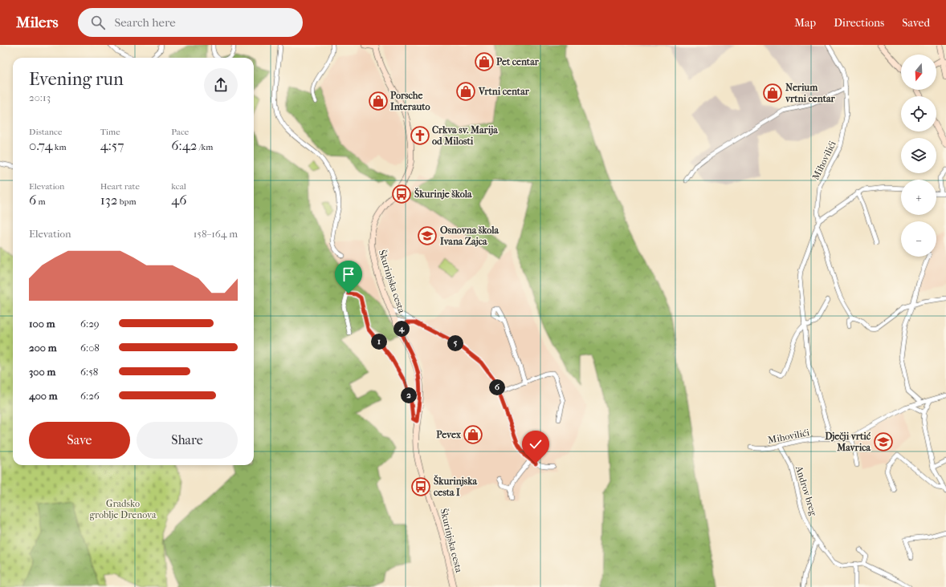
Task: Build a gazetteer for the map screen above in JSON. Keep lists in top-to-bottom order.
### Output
{
  "streets": {
    "street": ["Mihovilići", "Škurinjska cesta", "Androv breg"]
  },
  "crossings": [
    ["Mihovilići", "Androv breg"]
  ],
  "parks": ["Gradsko groblje Drenova"],
  "places": {
    "shop": [
      "Pet centar",
      "Vrtni centar",
      "Nerium vrtni centar",
      "Porsche Interauto",
      "Pevex"
    ],
    "church": ["Crkva sv. Marija od Milosti"],
    "bus stop": ["Škurinje škola", "Škurinjska cesta I"],
    "school or university": ["Osnovna škola Ivana Zajca", "Dječji vrtić Mavrica"]
  },
  "north": "bottom",
  "page": {
    "header": "Milers",
    "search": "Search here",
    "nav": ["Map", "Directions", "Saved"],
    "map_buttons": ["+", "−"],
    "heading": ["Evening run", "20:13"],
    "stats": [
      ["Distance", "0.74 km"],
      ["Time", "4:57"],
      ["Pace", "6:42 /km"],
      ["Elevation", "6 m"],
      ["Heart rate", "132 bpm"],
      ["kcal", "46"]
    ],
    "chart": ["Elevation", "158–164 m"],
    "list": [
      {
        "name": "100 m",
        "note": "6:29"
      },
      {
        "name": "200 m",
        "note": "6:08"
      },
      {
        "name": "300 m",
        "note": "6:58"
      },
      {
        "name": "400 m",
        "note": "6:26"
      }
    ],
    "pins": [
      "4",
      "1",
      "5",
      "6",
      "2"
    ],
    "buttons": ["Save", "Share"]
  }
}
